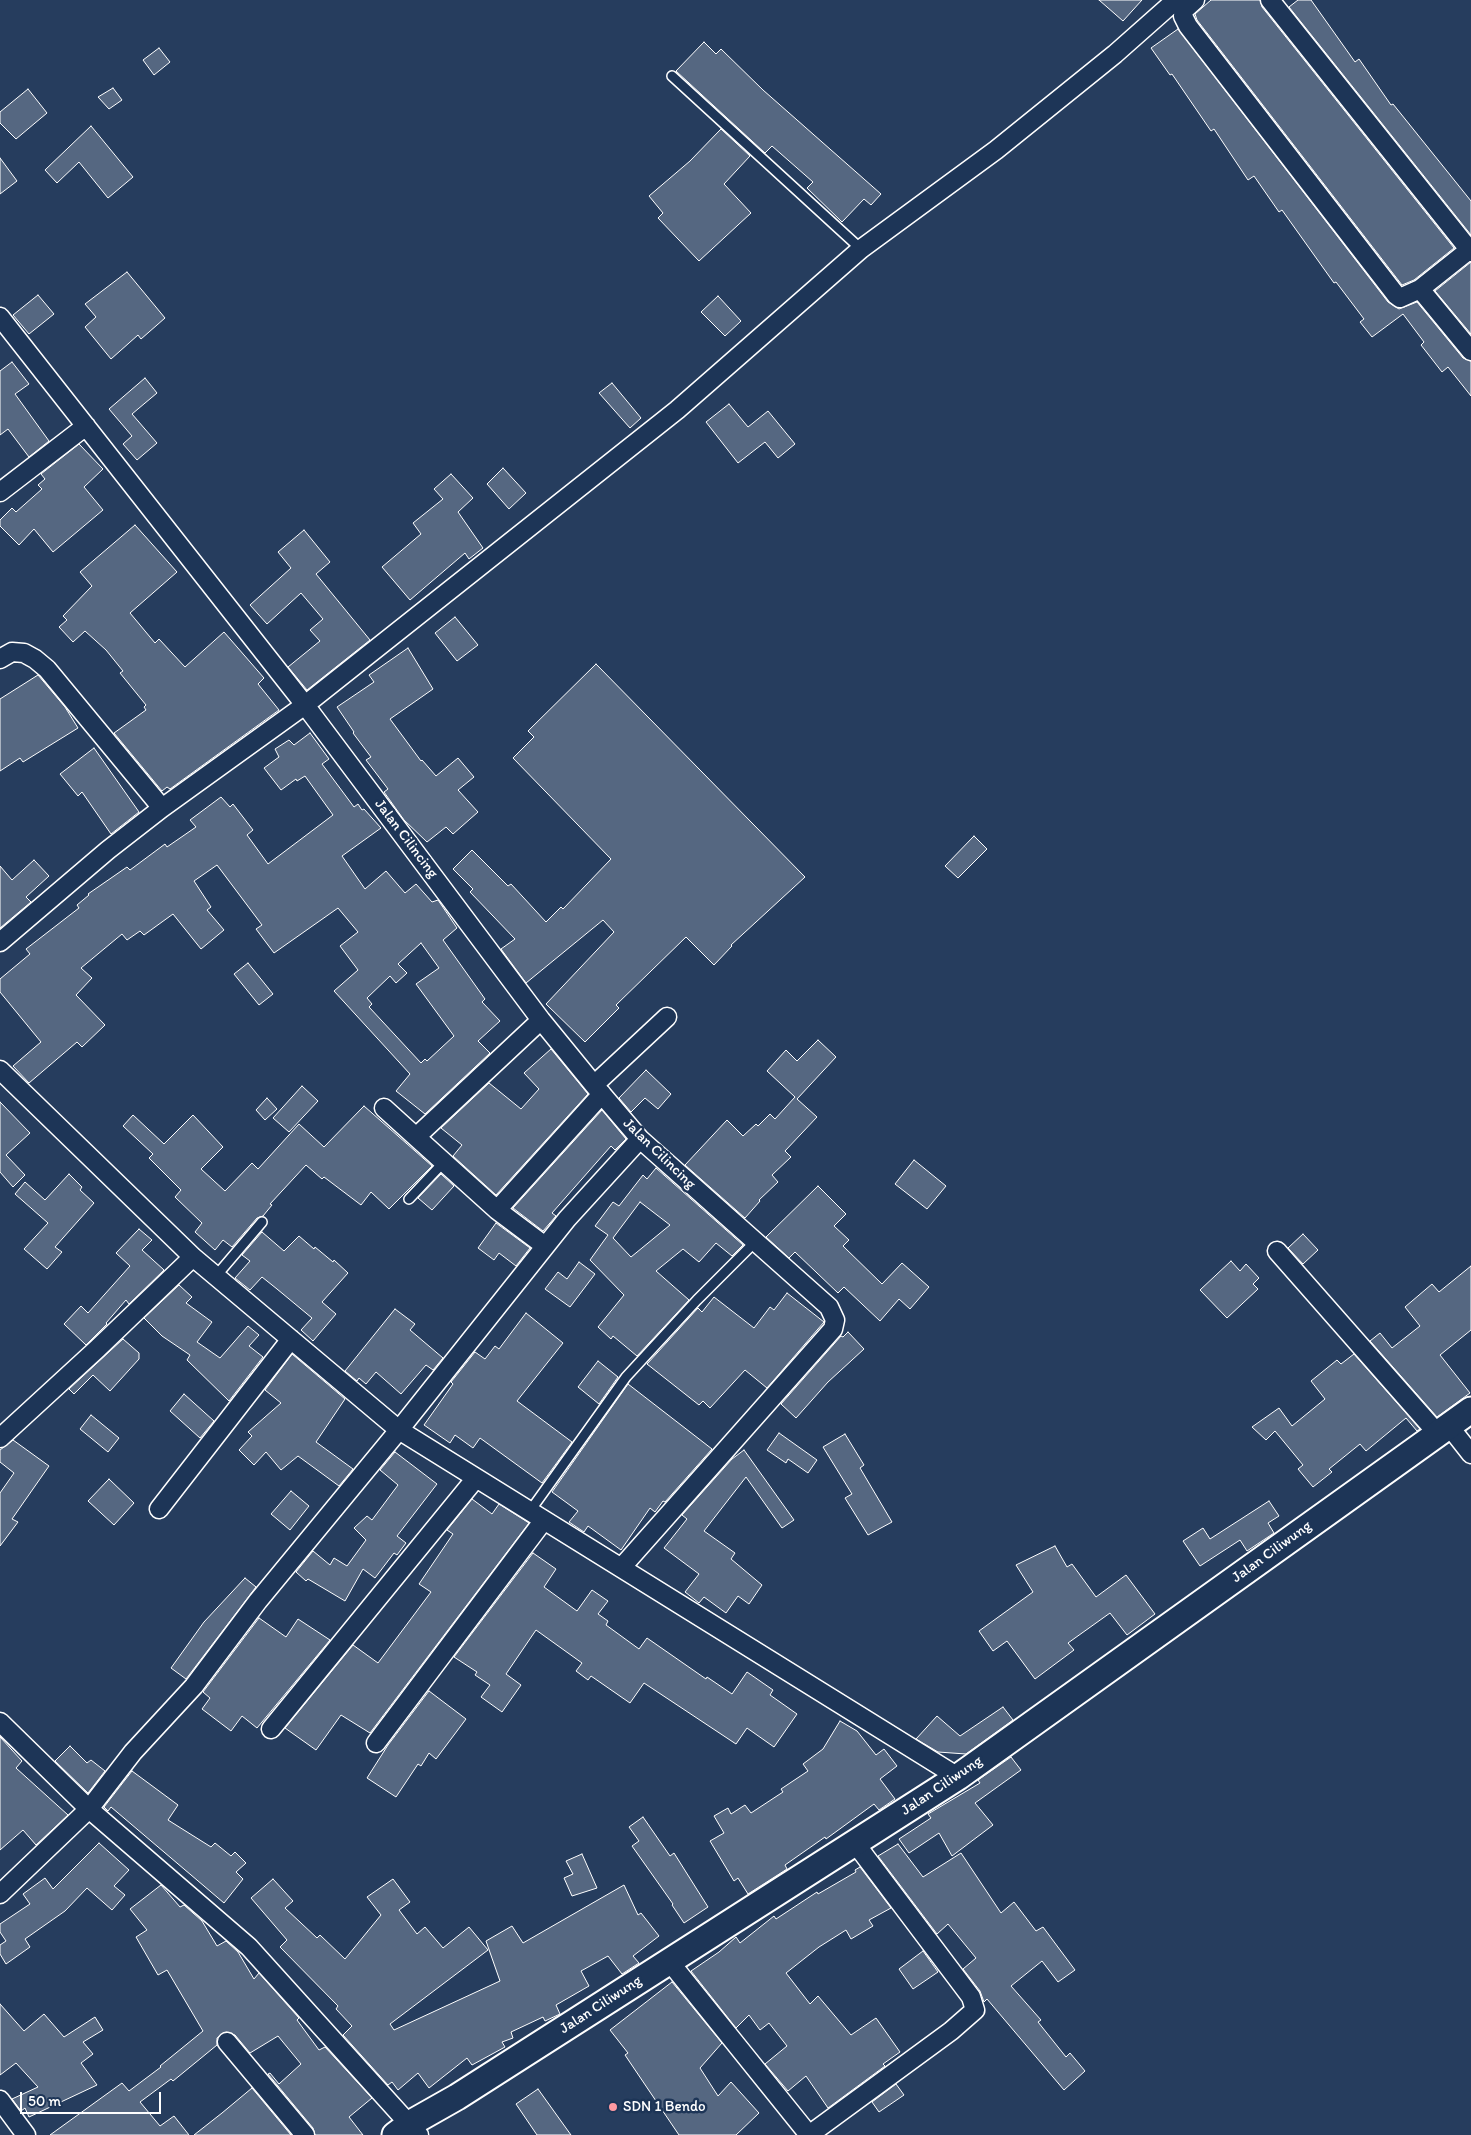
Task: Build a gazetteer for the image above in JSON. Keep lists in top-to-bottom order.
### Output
{
  "streets": {
    "main road": ["Jalan Ciliwung"],
    "street": ["Jalan Cilincing"]
  },
  "places": ["SDN 1 Bendo"],
  "scale_bar": "50 m"
}
